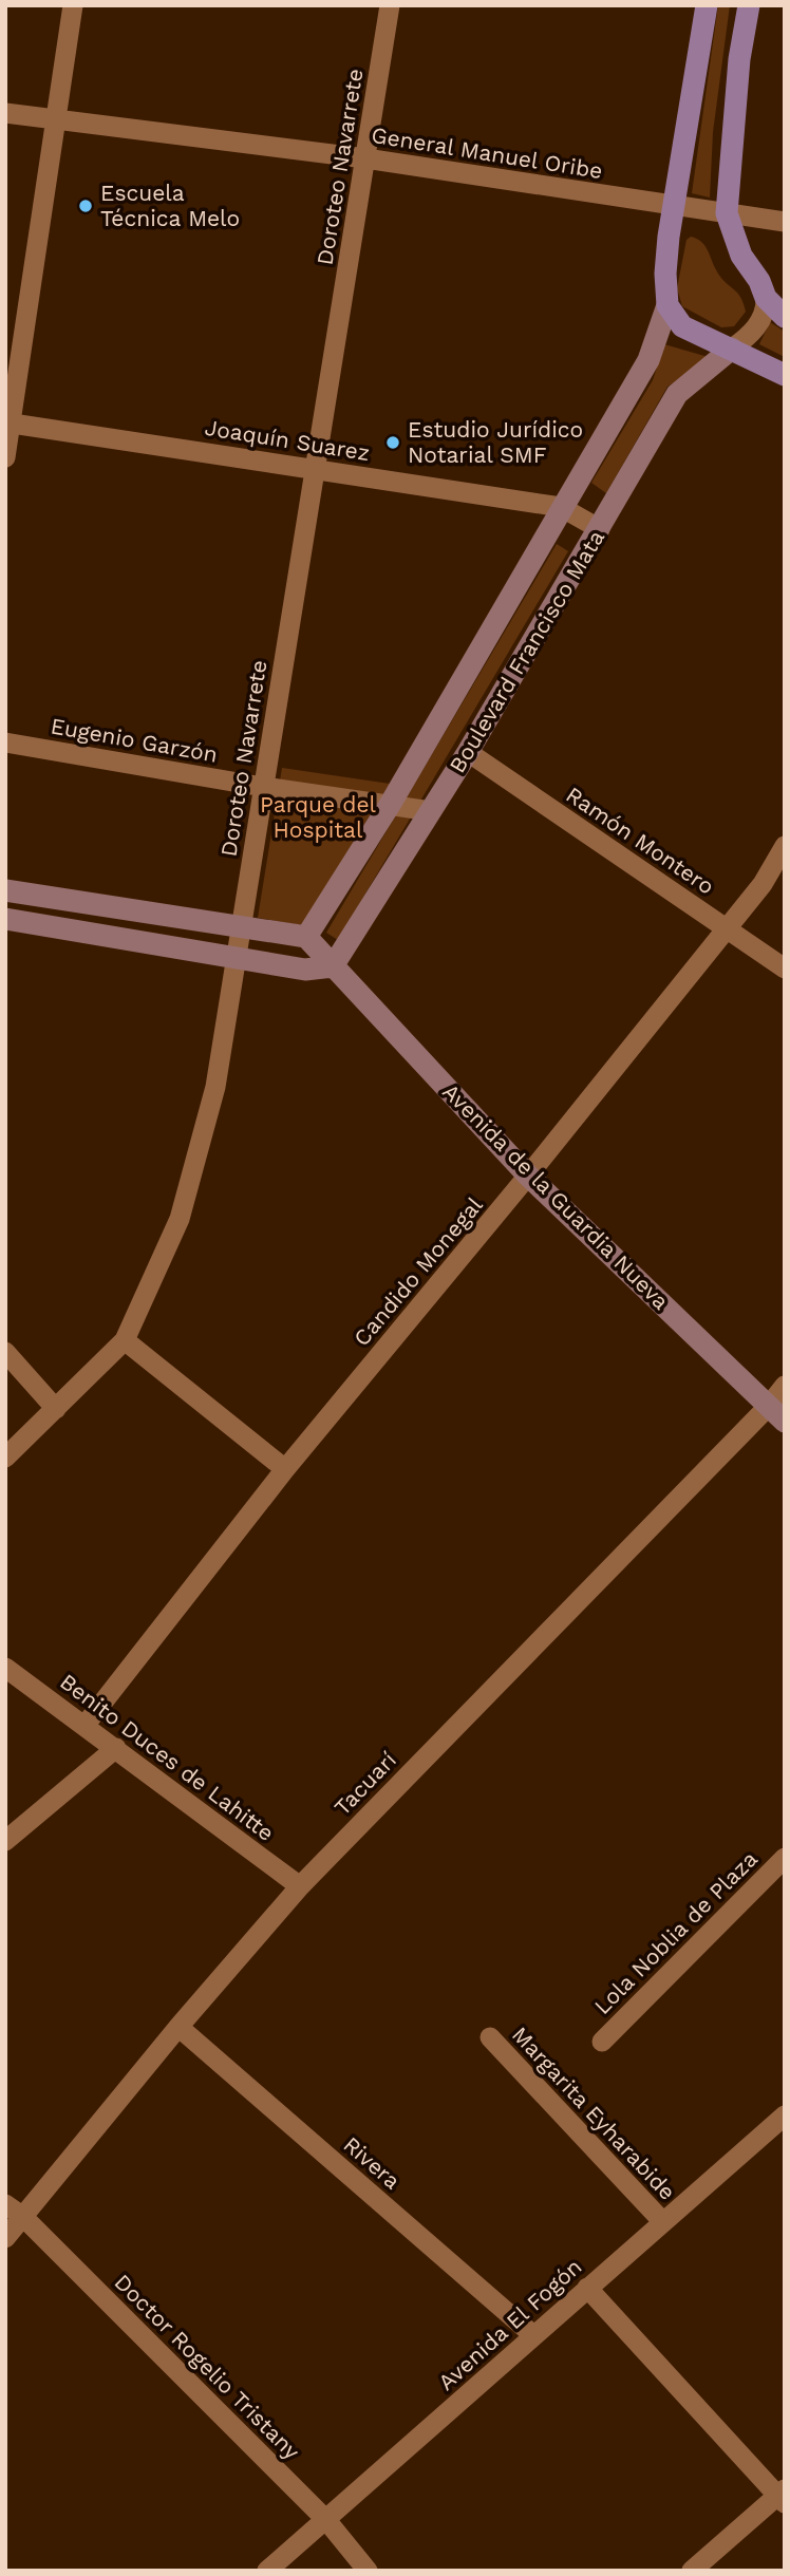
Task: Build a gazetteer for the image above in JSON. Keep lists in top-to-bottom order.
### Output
{
  "streets": {
    "main road": ["Boulevard Francisco Mata"],
    "street": [
      "General Manuel Oribe",
      "Doroteo Navarrete",
      "Joaquín Suarez",
      "Eugenio Garzón",
      "Ramón Montero",
      "Avenida de la Guardia Nueva",
      "Candido Monegal",
      "Benito Duces de Lahitte",
      "Tacuarí",
      "Lola Noblia de Plaza",
      "Margarita Eyharabide",
      "Rivera",
      "Avenida El Fogón",
      "Doctor Rogelio Tristany"
    ]
  },
  "crossings": [
    ["General Manuel Oribe", "Doroteo Navarrete"],
    ["General Manuel Oribe", "Boulevard Francisco Mata"],
    ["Doroteo Navarrete", "Joaquín Suarez"],
    ["Doroteo Navarrete", "Eugenio Garzón"],
    ["Joaquín Suarez", "Boulevard Francisco Mata"],
    ["Boulevard Francisco Mata", "Eugenio Garzón"],
    ["Boulevard Francisco Mata", "Ramón Montero"],
    ["Boulevard Francisco Mata", "Avenida de la Guardia Nueva"],
    ["Ramón Montero", "Candido Monegal"],
    ["Avenida de la Guardia Nueva", "Candido Monegal"],
    ["Avenida de la Guardia Nueva", "Tacuarí"],
    ["Candido Monegal", "Benito Duces de Lahitte"],
    ["Benito Duces de Lahitte", "Tacuarí"],
    ["Tacuarí", "Rivera"],
    ["Tacuarí", "Doctor Rogelio Tristany"],
    ["Margarita Eyharabide", "Avenida El Fogón"],
    ["Rivera", "Avenida El Fogón"],
    ["Avenida El Fogón", "Doctor Rogelio Tristany"]
  ],
  "parks": ["Parque del Hospital"],
  "places": ["Escuela Técnica Melo", "Estudio Jurídico Notarial SMF"]
}
